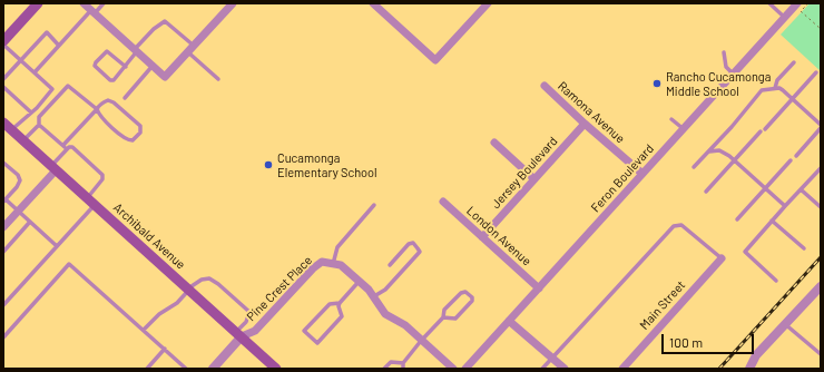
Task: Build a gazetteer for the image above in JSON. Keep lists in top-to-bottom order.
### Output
{
  "streets": {
    "main road": ["Archibald Avenue"],
    "street": [
      "Ramona Avenue",
      "Jersey Boulevard",
      "Feron Boulevard",
      "London Avenue",
      "Pine Crest Place",
      "Main Street"
    ]
  },
  "crossings": [
    ["Ramona Avenue", "Jersey Boulevard"],
    ["Ramona Avenue", "Feron Boulevard"],
    ["Jersey Boulevard", "London Avenue"],
    ["Feron Boulevard", "London Avenue"],
    ["Archibald Avenue", "Pine Crest Place"]
  ],
  "places": ["Rancho Cucamonga Middle School", "Cucamonga Elementary School"],
  "scale_bar": "100 m"
}
